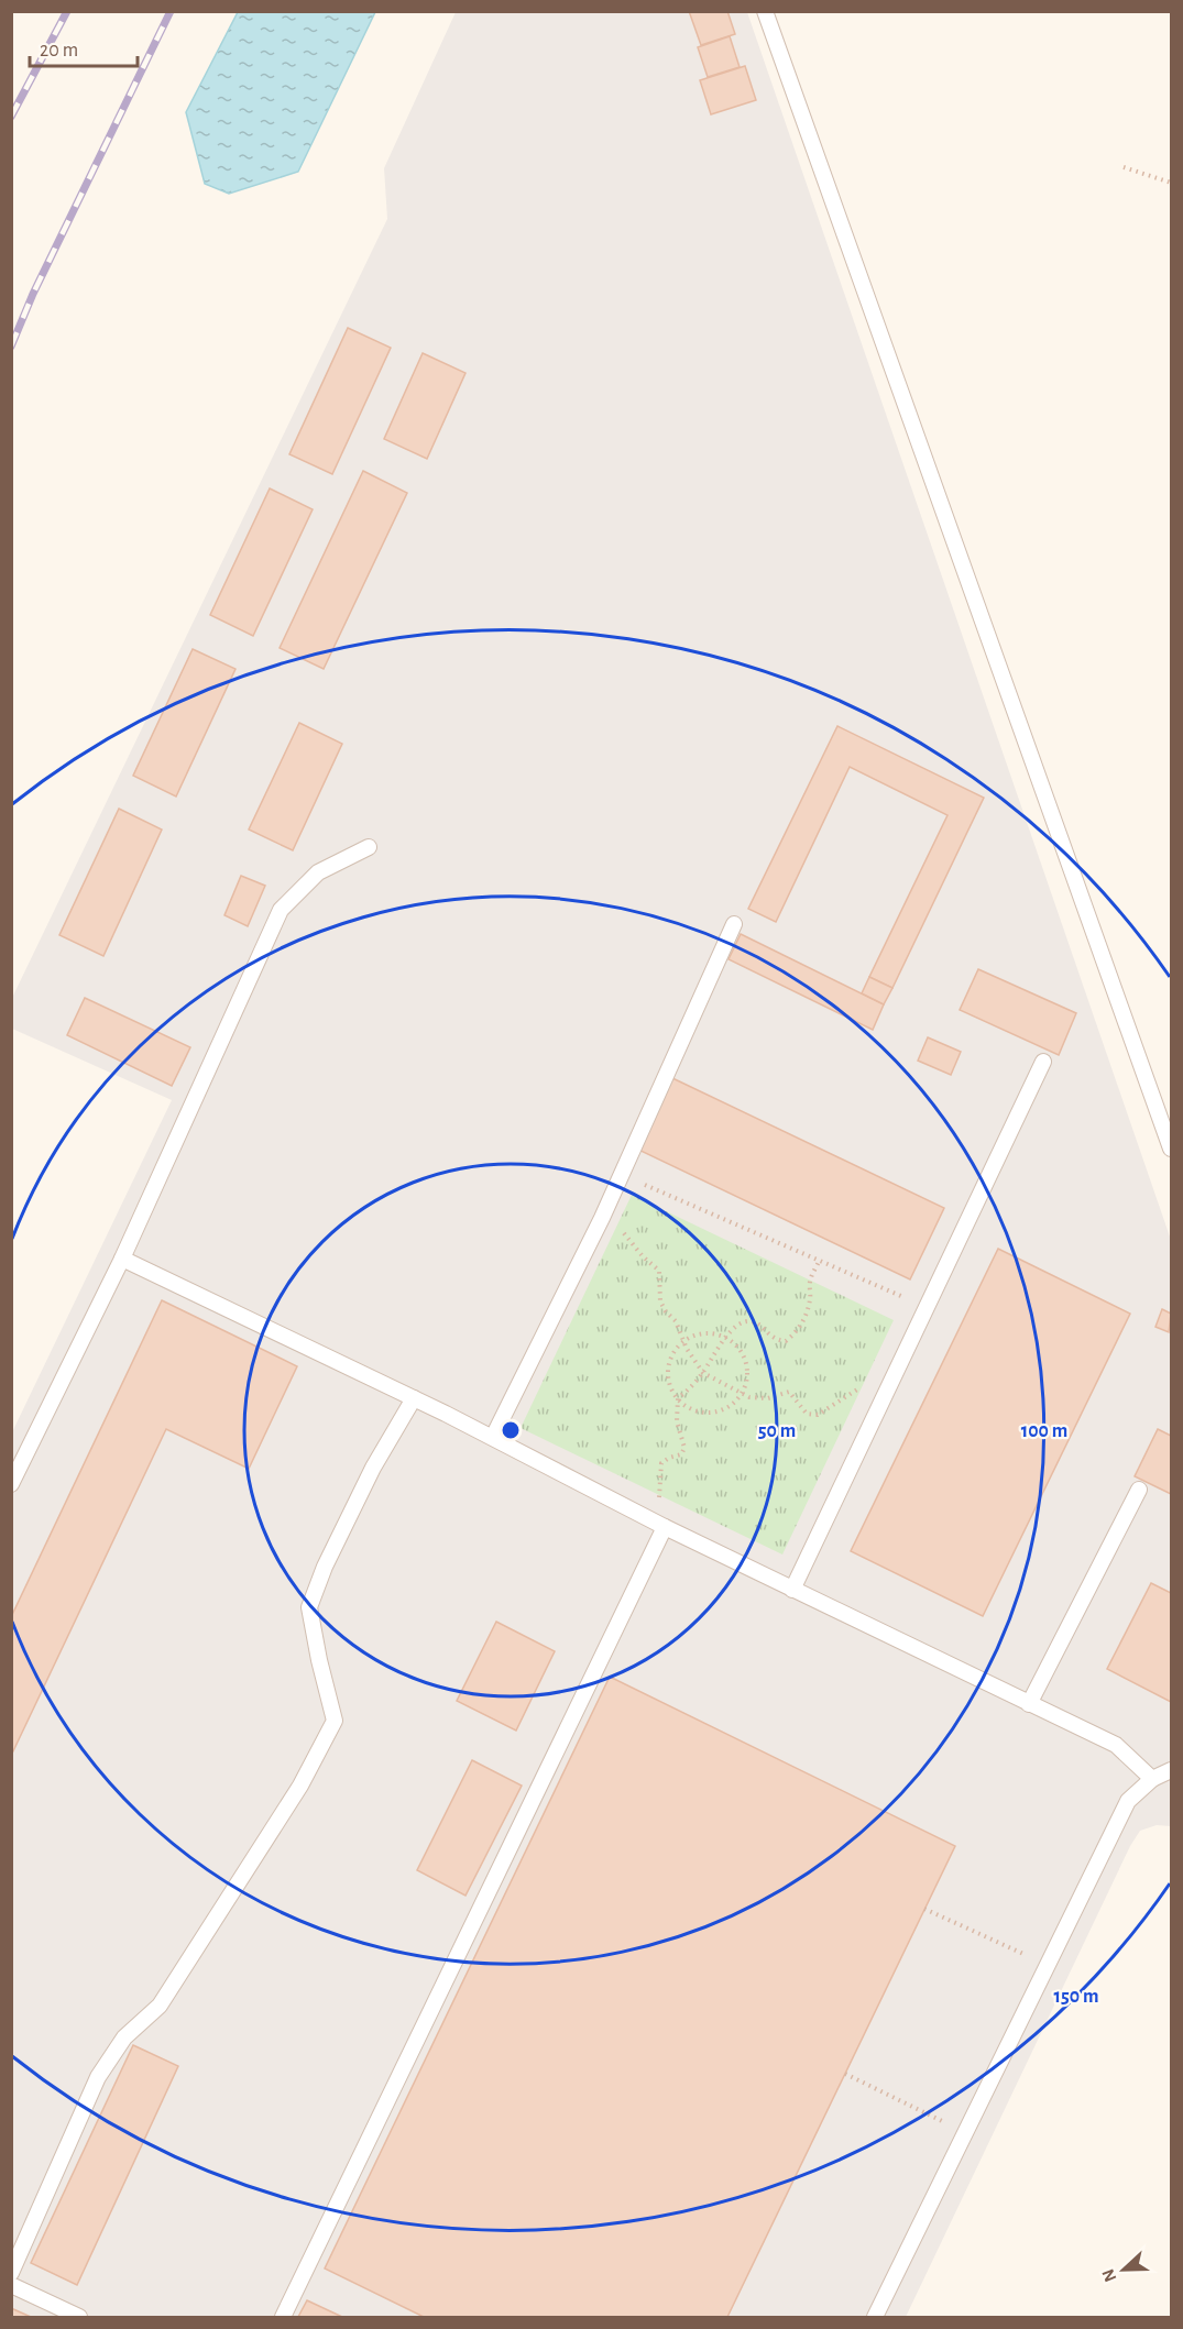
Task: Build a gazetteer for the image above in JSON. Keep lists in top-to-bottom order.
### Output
{
  "scale_bar": "20 m",
  "north": "left",
  "rings": ["50 m", "100 m", "150 m"]
}
